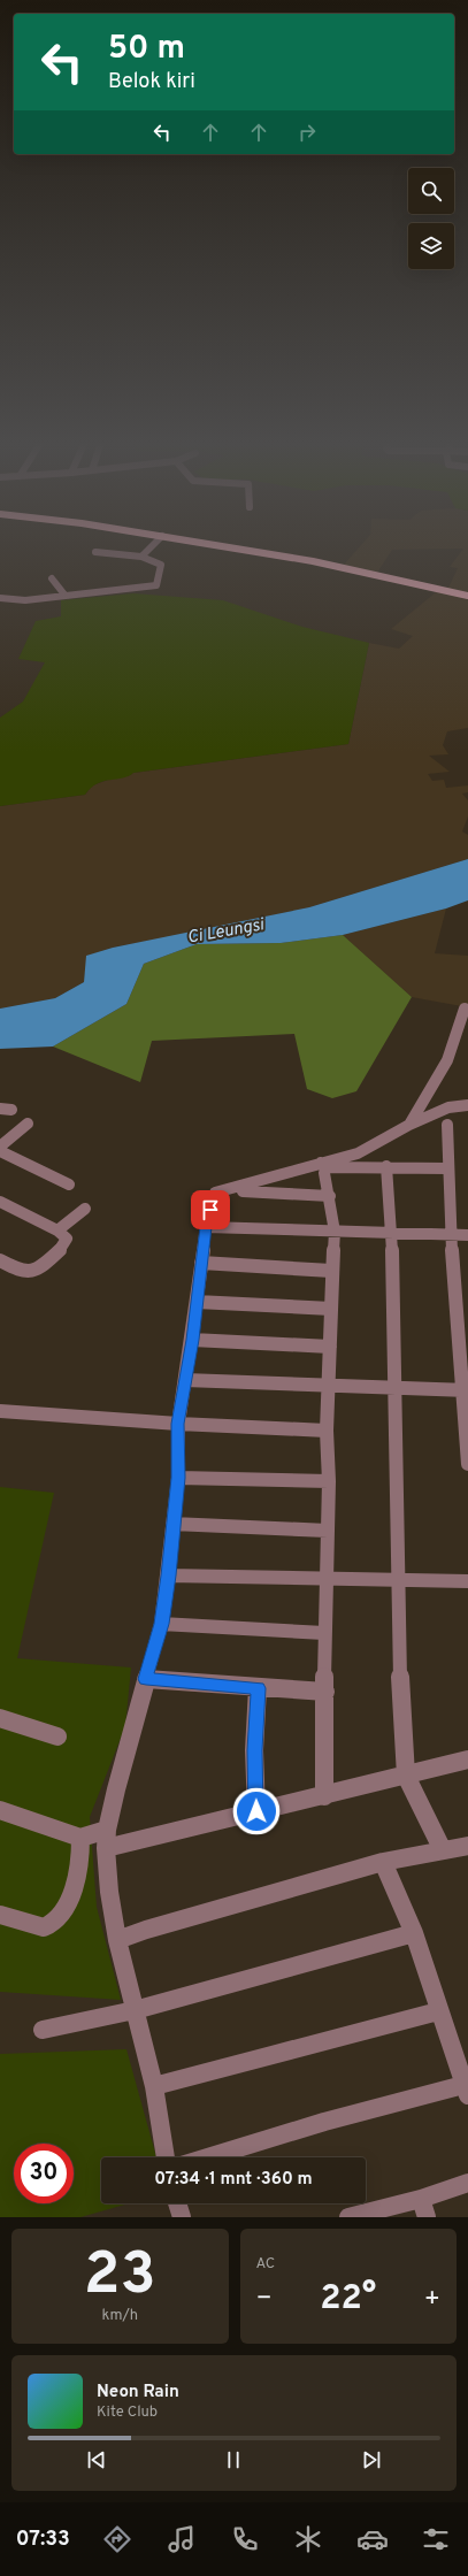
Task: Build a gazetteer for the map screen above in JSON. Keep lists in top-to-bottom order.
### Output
{
  "water": ["Ci Leungsi"],
  "page": {
    "turn": ["50 m", "Belok kiri"],
    "limit": "30",
    "trip": "07:34 · 1 mnt · 360 m",
    "tile": [
      ["23", "km/h"],
      "AC"
    ],
    "heat": ["−", "22°", "+"],
    "song": ["Neon Rain", "Kite Club"],
    "tabs": "07:33"
  }
}
